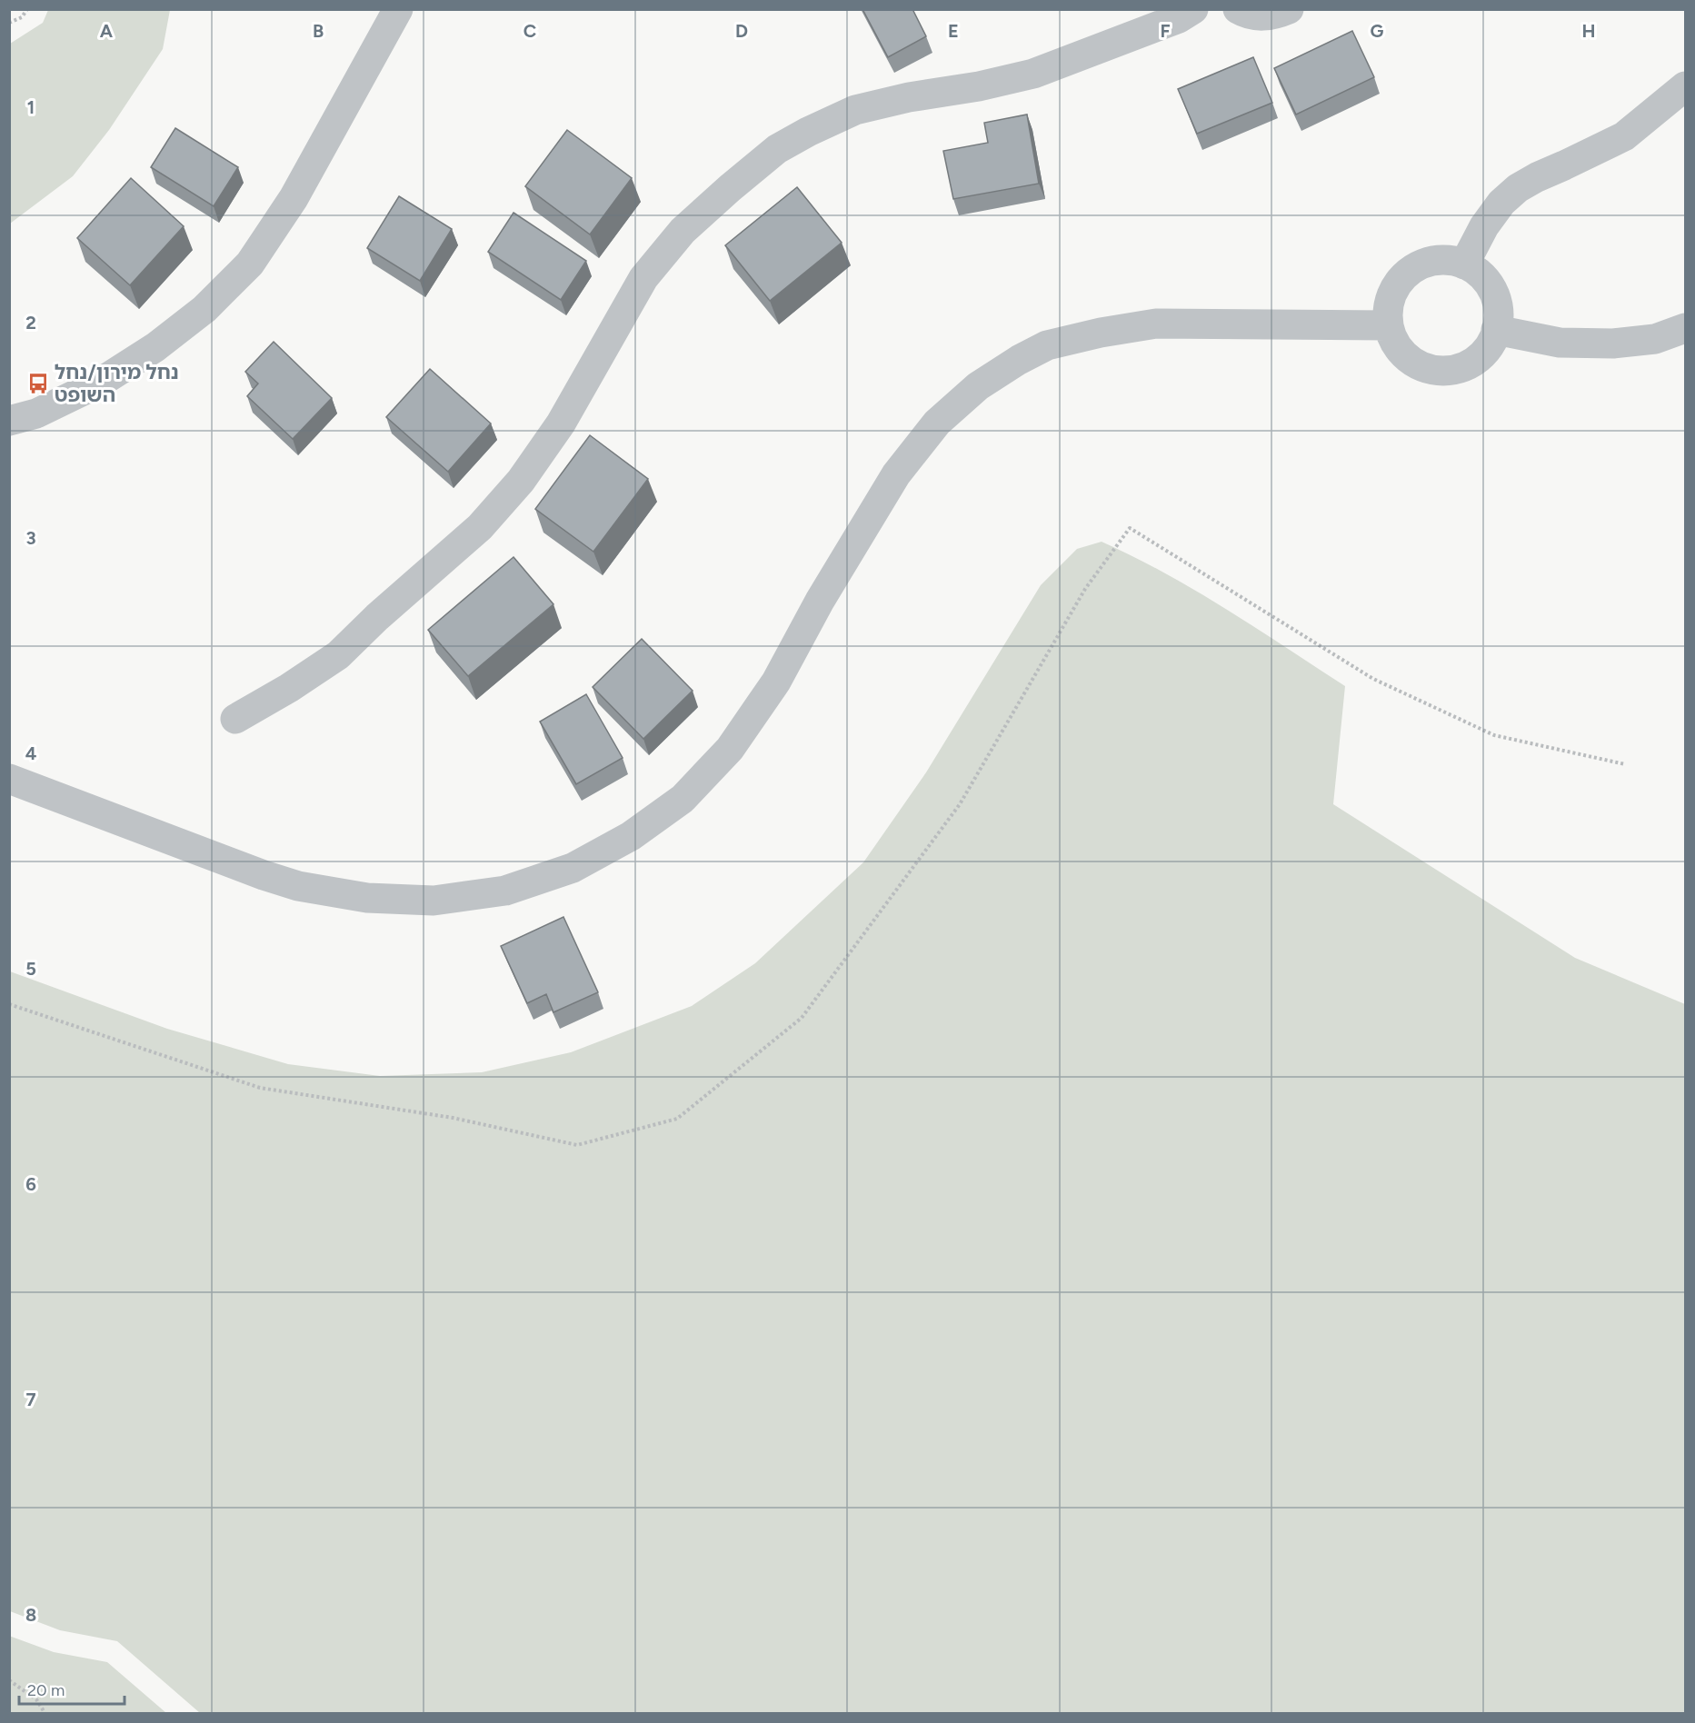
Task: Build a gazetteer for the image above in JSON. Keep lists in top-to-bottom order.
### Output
{
  "places": {
    "bus stop": ["נחל מירון/נחל השופט"]
  },
  "scale_bar": "20 m",
  "grid": {
    "columns": [
      "A",
      "B",
      "C",
      "D",
      "E",
      "F",
      "G",
      "H"
    ],
    "rows": [
      "1",
      "2",
      "3",
      "4",
      "5",
      "6",
      "7",
      "8"
    ]
  }
}
